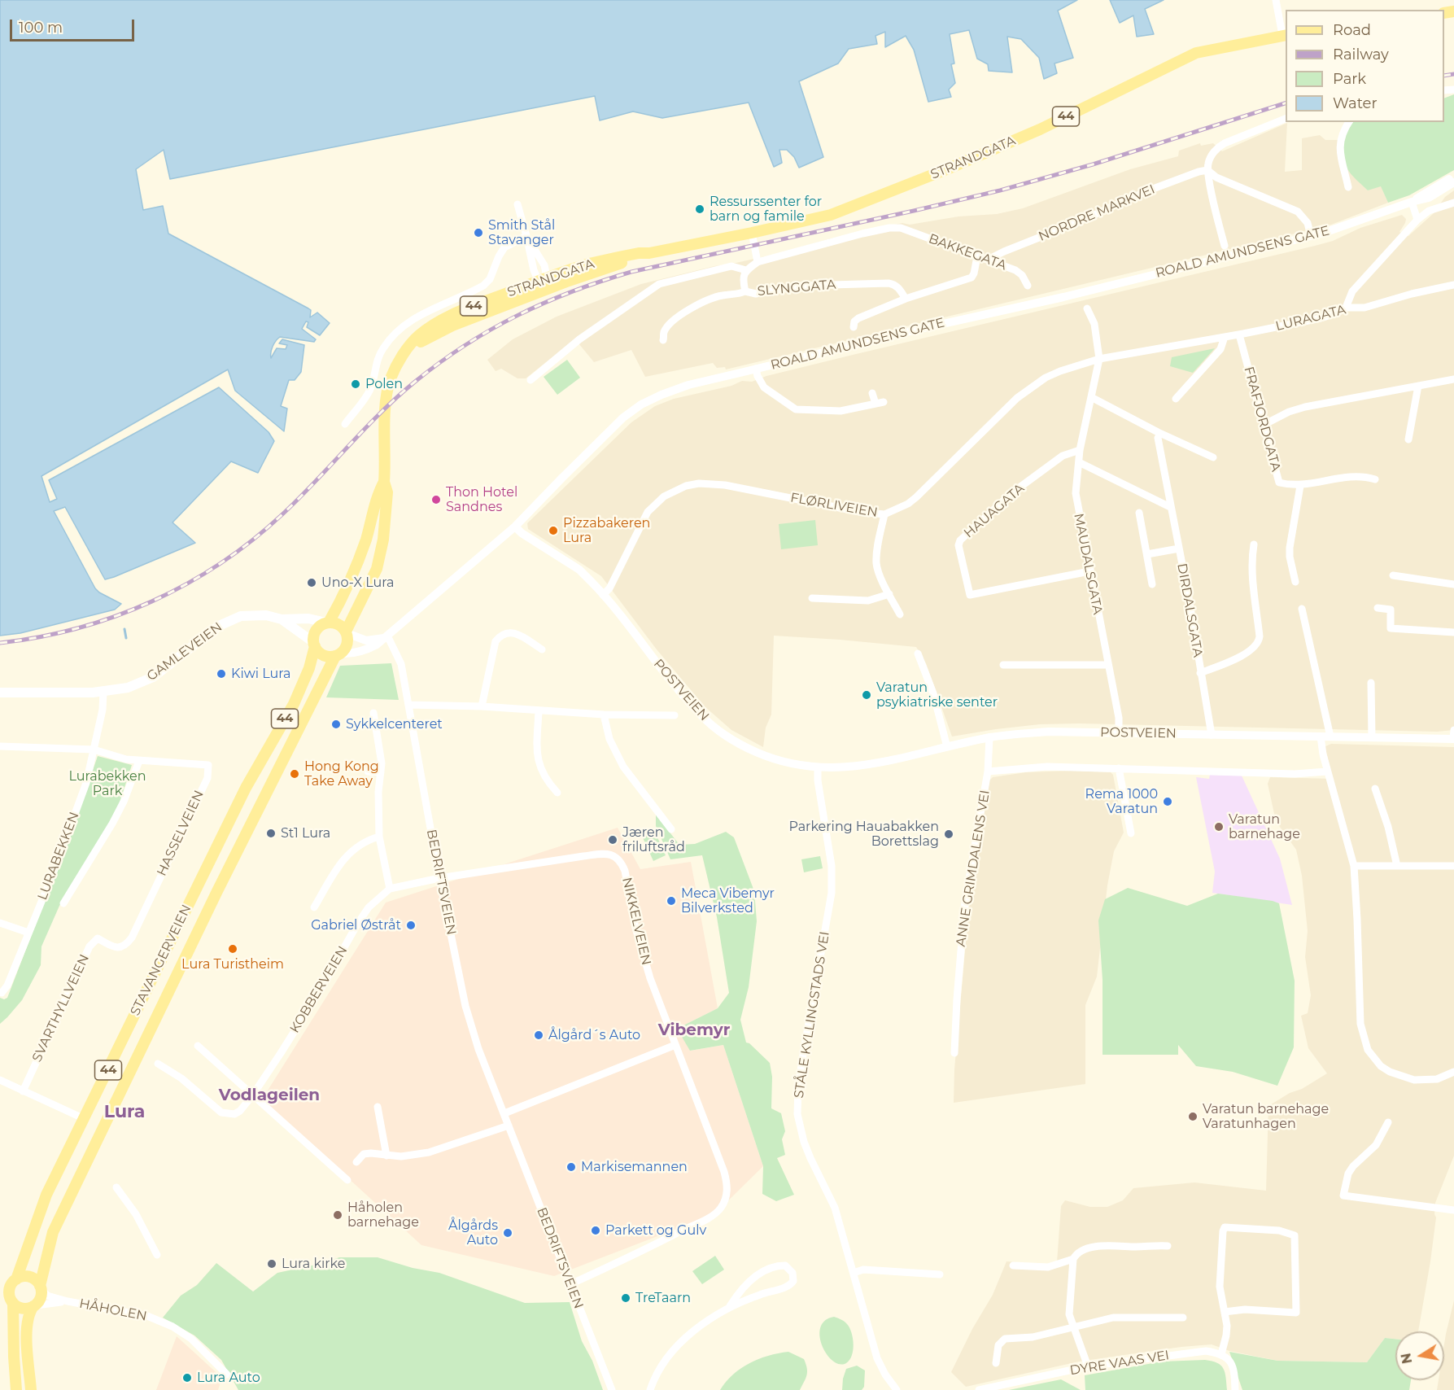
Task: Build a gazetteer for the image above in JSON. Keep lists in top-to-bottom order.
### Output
{
  "streets": {
    "main road": [
      "44",
      "STRANDGATA",
      "GAMLEVEIEN",
      "STAVANGERVEIEN"
    ],
    "street": [
      "NORDRE MARKVEI",
      "BAKKEGATA",
      "ROALD AMUNDSENS GATE",
      "SLYNGGATA",
      "LURAGATA",
      "FRAFJORDGATA",
      "FLØRLIVEIEN",
      "HAUAGATA",
      "MAUDALSGATA",
      "DIRDALSGATA",
      "POSTVEIEN",
      "HASSELVEIEN",
      "LURABEKKEN",
      "ANNE GRIMDALENS VEI",
      "BEDRIFTSVEIEN",
      "NIKKELVEIEN",
      "KOBBERVEIEN",
      "SVARTHYLLVEIEN",
      "STÅLE KYLLINGSTADS VEI",
      "HÅHOLEN",
      "DYRE VAAS VEI"
    ]
  },
  "crossings": [
    ["STRANDGATA", "STAVANGERVEIEN"],
    ["NORDRE MARKVEI", "BAKKEGATA"],
    ["BAKKEGATA", "SLYNGGATA"],
    ["ROALD AMUNDSENS GATE", "GAMLEVEIEN"],
    ["ROALD AMUNDSENS GATE", "POSTVEIEN"],
    ["ROALD AMUNDSENS GATE", "BEDRIFTSVEIEN"],
    ["ROALD AMUNDSENS GATE", "STAVANGERVEIEN"],
    ["LURAGATA", "FRAFJORDGATA"],
    ["LURAGATA", "FLØRLIVEIEN"],
    ["LURAGATA", "MAUDALSGATA"],
    ["FLØRLIVEIEN", "MAUDALSGATA"],
    ["FLØRLIVEIEN", "POSTVEIEN"],
    ["HAUAGATA", "MAUDALSGATA"],
    ["MAUDALSGATA", "POSTVEIEN"],
    ["DIRDALSGATA", "POSTVEIEN"],
    ["GAMLEVEIEN", "LURABEKKEN"],
    ["GAMLEVEIEN", "STAVANGERVEIEN"],
    ["POSTVEIEN", "ANNE GRIMDALENS VEI"],
    ["POSTVEIEN", "STÅLE KYLLINGSTADS VEI"],
    ["HASSELVEIEN", "LURABEKKEN"],
    ["HASSELVEIEN", "SVARTHYLLVEIEN"],
    ["BEDRIFTSVEIEN", "NIKKELVEIEN"],
    ["BEDRIFTSVEIEN", "KOBBERVEIEN"],
    ["NIKKELVEIEN", "KOBBERVEIEN"],
    ["STAVANGERVEIEN", "HÅHOLEN"]
  ],
  "districts": ["Vibemyr", "Vodlageilen", "Lura"],
  "parks": ["Lurabekken Park"],
  "places": [
    "Ressurssenter for barn og famile",
    "Smith Stål Stavanger",
    "Polen",
    "Thon Hotel Sandnes",
    "Pizzabakeren Lura",
    "Uno-X Lura",
    "Kiwi Lura",
    "Varatun psykiatriske senter",
    "Sykkelcenteret",
    "Hong Kong Take Away",
    "Rema 1000 Varatun",
    "Varatun barnehage",
    "St1 Lura",
    "Parkering Hauabakken Borettslag",
    "Jæren friluftsråd",
    "Meca Vibemyr Bilverksted",
    "Gabriel Østråt",
    "Lura Turistheim",
    "Ålgård´s Auto",
    "Varatun barnehage Varatunhagen",
    "Markisemannen",
    "Håholen barnehage",
    "Parkett og Gulv",
    "Ålgårds Auto",
    "Lura kirke",
    "TreTaarn",
    "Lura Auto"
  ],
  "legend": [
    "Road",
    "Railway",
    "Park",
    "Water"
  ],
  "scale_bar": "100 m",
  "north": "left"
}
